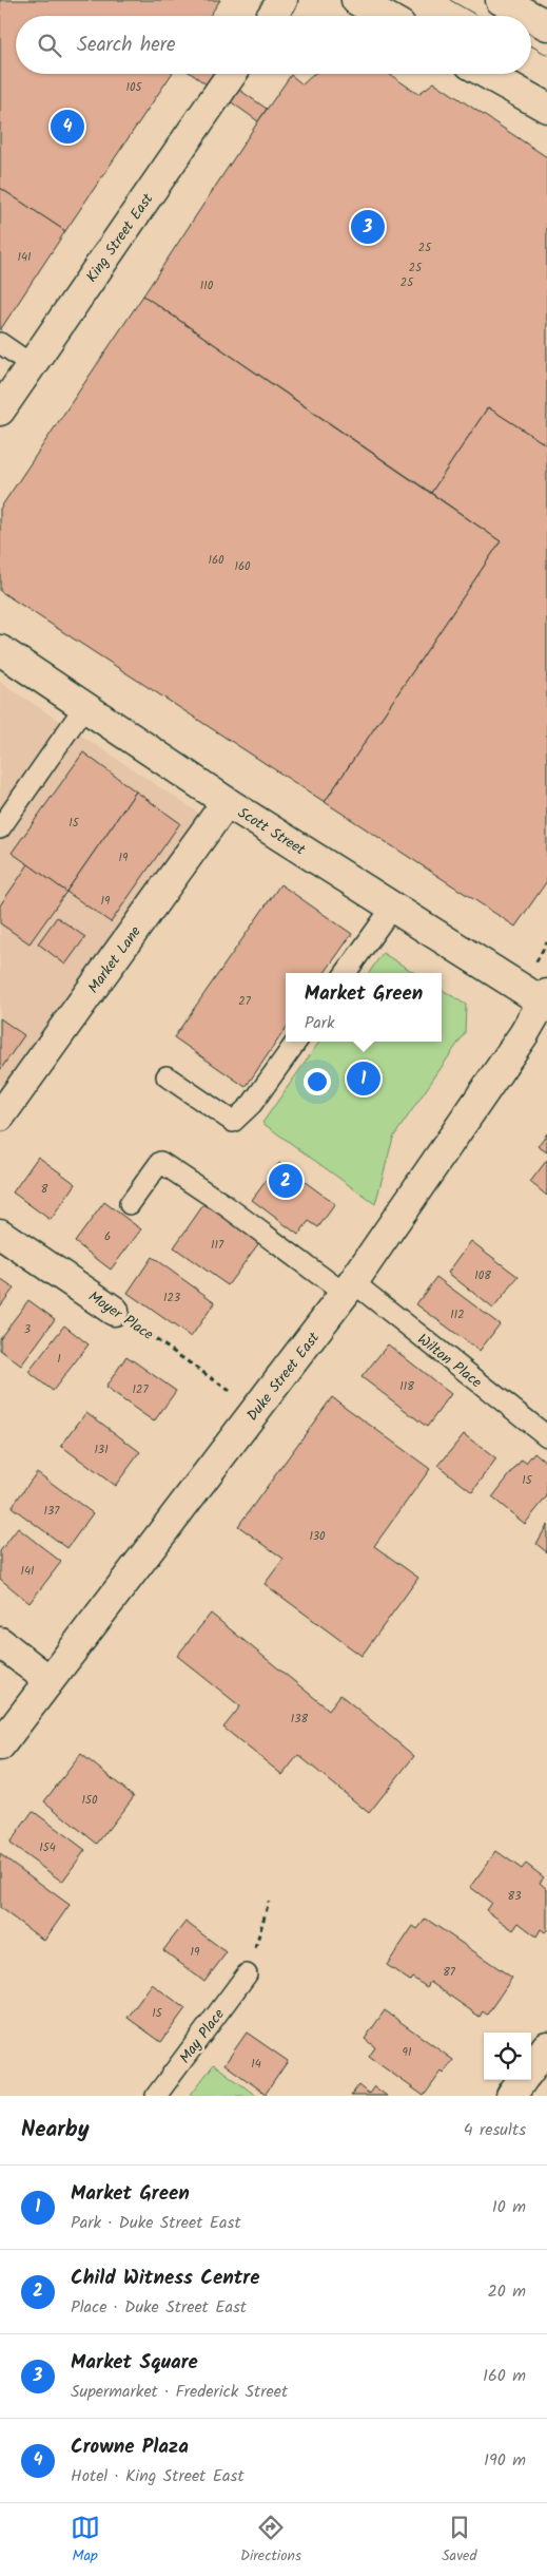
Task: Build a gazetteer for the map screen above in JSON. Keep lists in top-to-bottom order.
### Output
{
  "streets": {
    "street": [
      "King Street East",
      "Scott Street",
      "Market Lane",
      "Moyer Place",
      "Duke Street East"
    ],
    "lane": ["Wilton Place", "May Place"]
  },
  "crossings": [
    ["Scott Street", "Market Lane"],
    ["Scott Street", "Duke Street East"],
    ["Wilton Place", "Duke Street East"]
  ],
  "house_numbers": [
    "105",
    "25",
    "141",
    "25",
    "25",
    "110",
    "160",
    "160",
    "15",
    "19",
    "19",
    "27",
    "8",
    "6",
    "117",
    "108",
    "123",
    "112",
    "3",
    "1",
    "118",
    "127",
    "131",
    "15",
    "137",
    "130",
    "141",
    "138",
    "150",
    "154",
    "83",
    "19",
    "87",
    "15",
    "91",
    "14"
  ],
  "page": {
    "search": "Search here",
    "pins": [
      "4",
      "3",
      "1",
      "2"
    ],
    "popup": ["Market Green", "Park"],
    "heading": ["Nearby", "4 results"],
    "list": [
      {
        "mark": "1",
        "name": "Market Green",
        "note": "Park · Duke Street East",
        "value": "10 m"
      },
      {
        "mark": "2",
        "name": "Child Witness Centre",
        "note": "Place · Duke Street East",
        "value": "20 m"
      },
      {
        "mark": "3",
        "name": "Market Square",
        "note": "Supermarket · Frederick Street",
        "value": "160 m"
      },
      {
        "mark": "4",
        "name": "Crowne Plaza",
        "note": "Hotel · King Street East",
        "value": "190 m"
      }
    ],
    "nav": ["Map", "Directions", "Saved"]
  }
}
